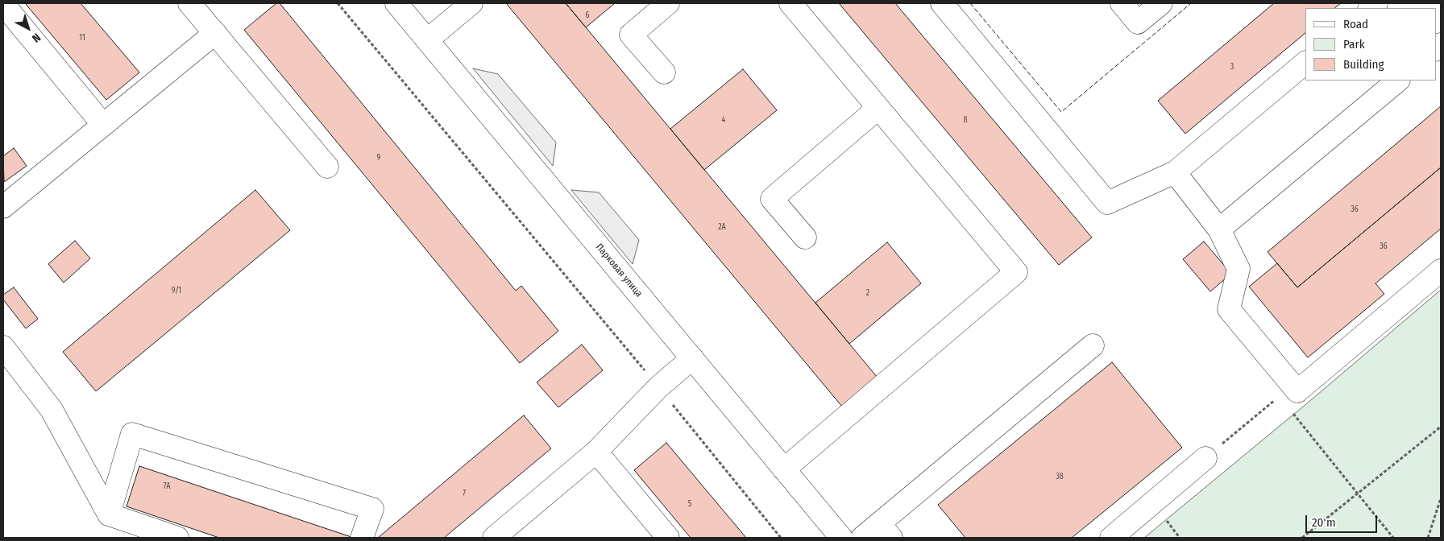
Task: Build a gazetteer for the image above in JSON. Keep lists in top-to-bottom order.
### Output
{
  "streets": {
    "main road": ["Парковая улица"]
  },
  "house_numbers": [
    "6",
    "11",
    "3",
    "4",
    "8",
    "9",
    "36",
    "2А",
    "36",
    "9/1",
    "2",
    "38",
    "7А",
    "7",
    "5"
  ],
  "legend": ["Road", "Park", "Building"],
  "scale_bar": "20 m",
  "north": "bottom right"
}
